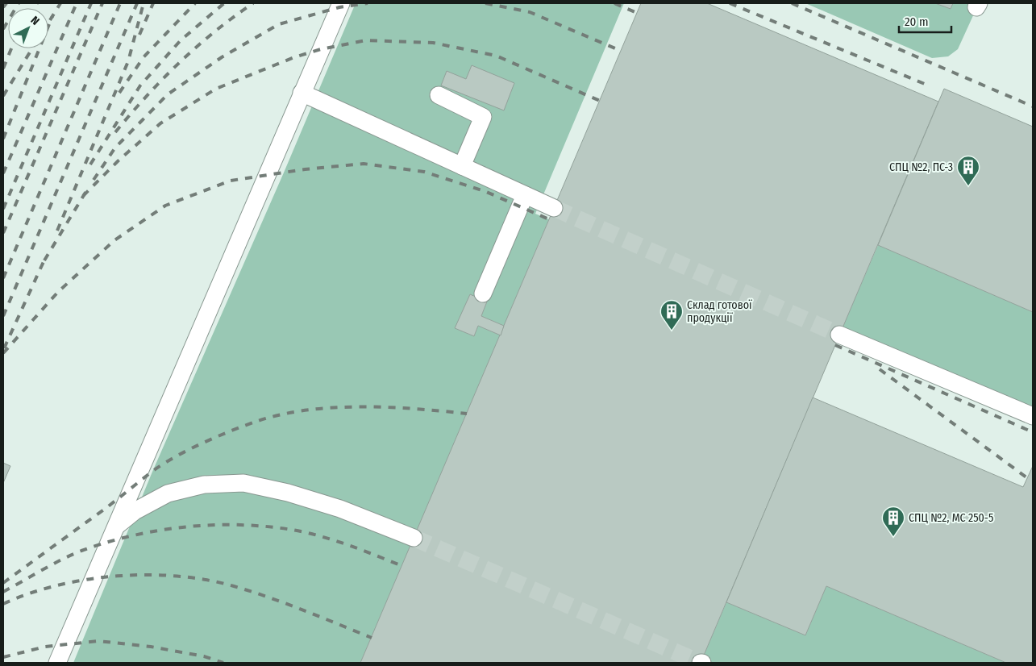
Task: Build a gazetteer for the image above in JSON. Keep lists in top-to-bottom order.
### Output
{
  "places": {
    "building": ["СПЦ №2, ПС-3", "Склад готової продукції", "СПЦ №2, МС 250-5"]
  },
  "scale_bar": "20 m",
  "north": "top right"
}
